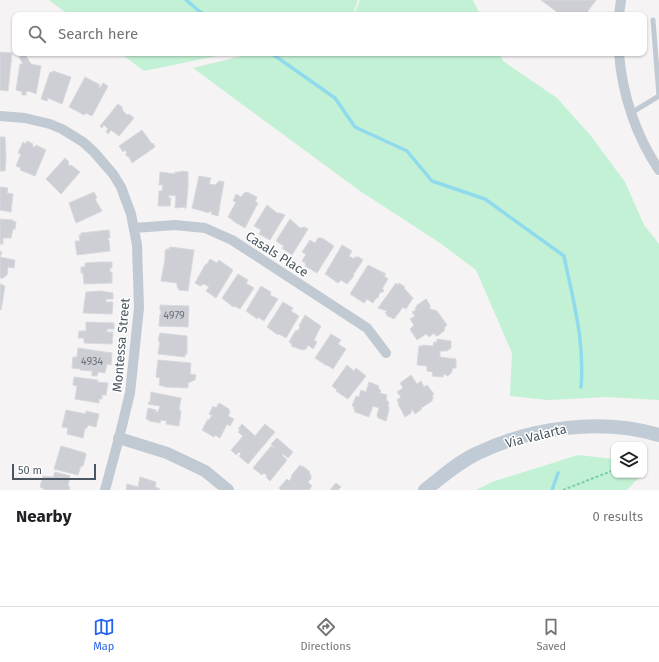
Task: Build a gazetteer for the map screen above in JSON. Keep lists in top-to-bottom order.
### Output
{
  "streets": {
    "main road": ["Via Valarta"],
    "street": ["Casals Place", "Montessa Street"]
  },
  "crossings": [
    ["Casals Place", "Montessa Street"]
  ],
  "house_numbers": ["4979", "4934"],
  "scale_bar": "50 m",
  "page": {
    "search": "Search here",
    "scale": "50 m",
    "heading": ["Nearby", "0 results"],
    "nav": ["Map", "Directions", "Saved"]
  }
}
